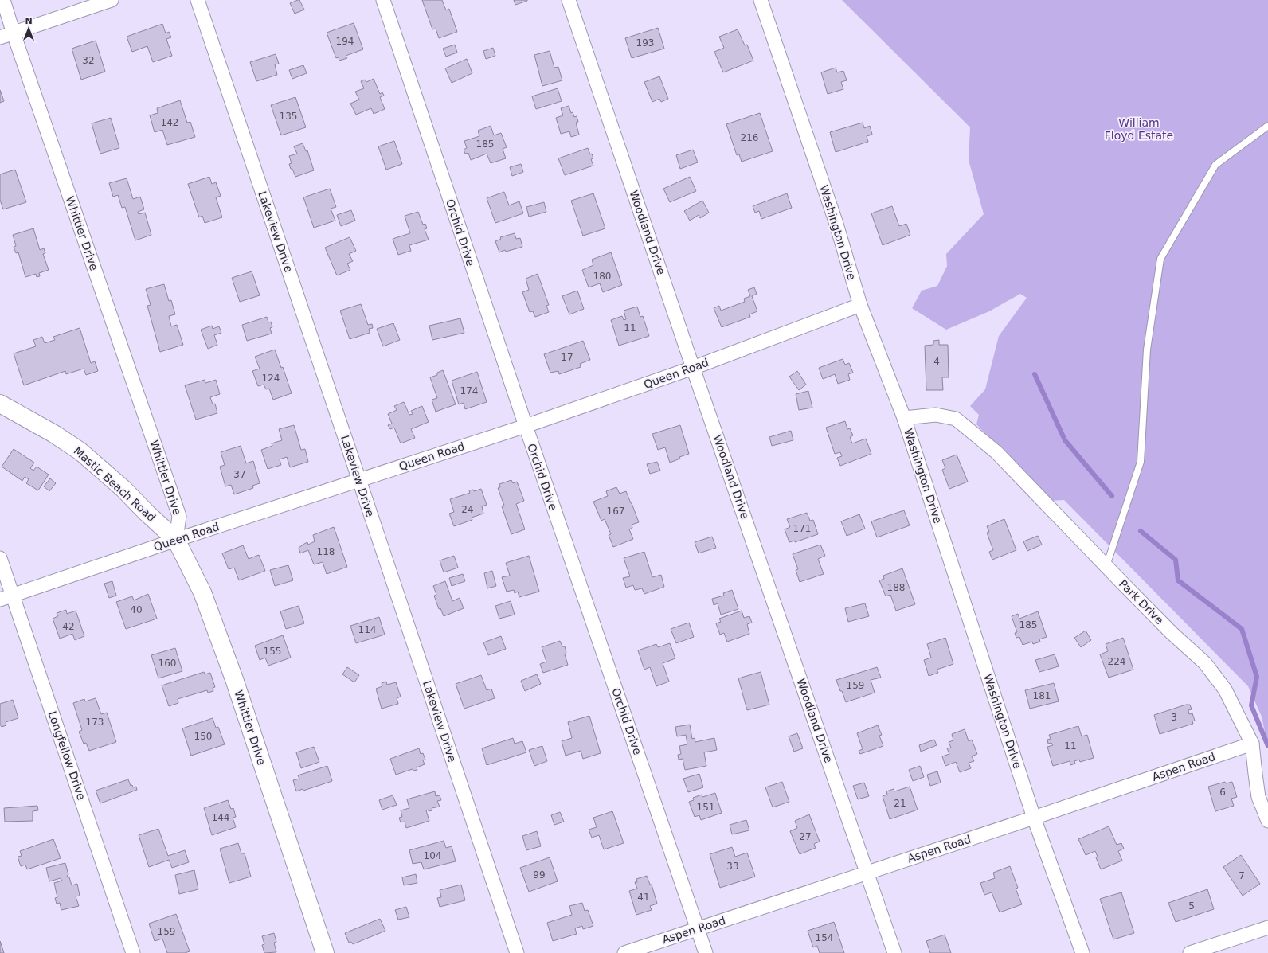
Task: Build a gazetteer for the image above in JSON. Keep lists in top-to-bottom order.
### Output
{
  "streets": {
    "street": [
      "Lakeview Drive",
      "Orchid Drive",
      "Woodland Drive",
      "Washington Drive",
      "Whittier Drive",
      "Queen Road",
      "Mastic Beach Road",
      "Park Drive",
      "Longfellow Drive",
      "Aspen Road"
    ]
  },
  "crossings": [
    ["Lakeview Drive", "Queen Road"],
    ["Orchid Drive", "Queen Road"],
    ["Orchid Drive", "Aspen Road"],
    ["Woodland Drive", "Queen Road"],
    ["Woodland Drive", "Aspen Road"],
    ["Washington Drive", "Queen Road"],
    ["Washington Drive", "Park Drive"],
    ["Washington Drive", "Aspen Road"],
    ["Whittier Drive", "Queen Road"],
    ["Whittier Drive", "Mastic Beach Road"],
    ["Queen Road", "Mastic Beach Road"],
    ["Queen Road", "Longfellow Drive"],
    ["Park Drive", "Aspen Road"]
  ],
  "parks": ["William Floyd Estate"],
  "house_numbers": [
    "194",
    "193",
    "32",
    "135",
    "142",
    "216",
    "185",
    "180",
    "11",
    "17",
    "4",
    "124",
    "174",
    "37",
    "24",
    "167",
    "171",
    "118",
    "188",
    "40",
    "185",
    "42",
    "114",
    "155",
    "224",
    "160",
    "159",
    "181",
    "3",
    "173",
    "150",
    "11",
    "6",
    "21",
    "151",
    "144",
    "27",
    "104",
    "33",
    "99",
    "7",
    "41",
    "5",
    "159",
    "154"
  ],
  "north": "top"
}
